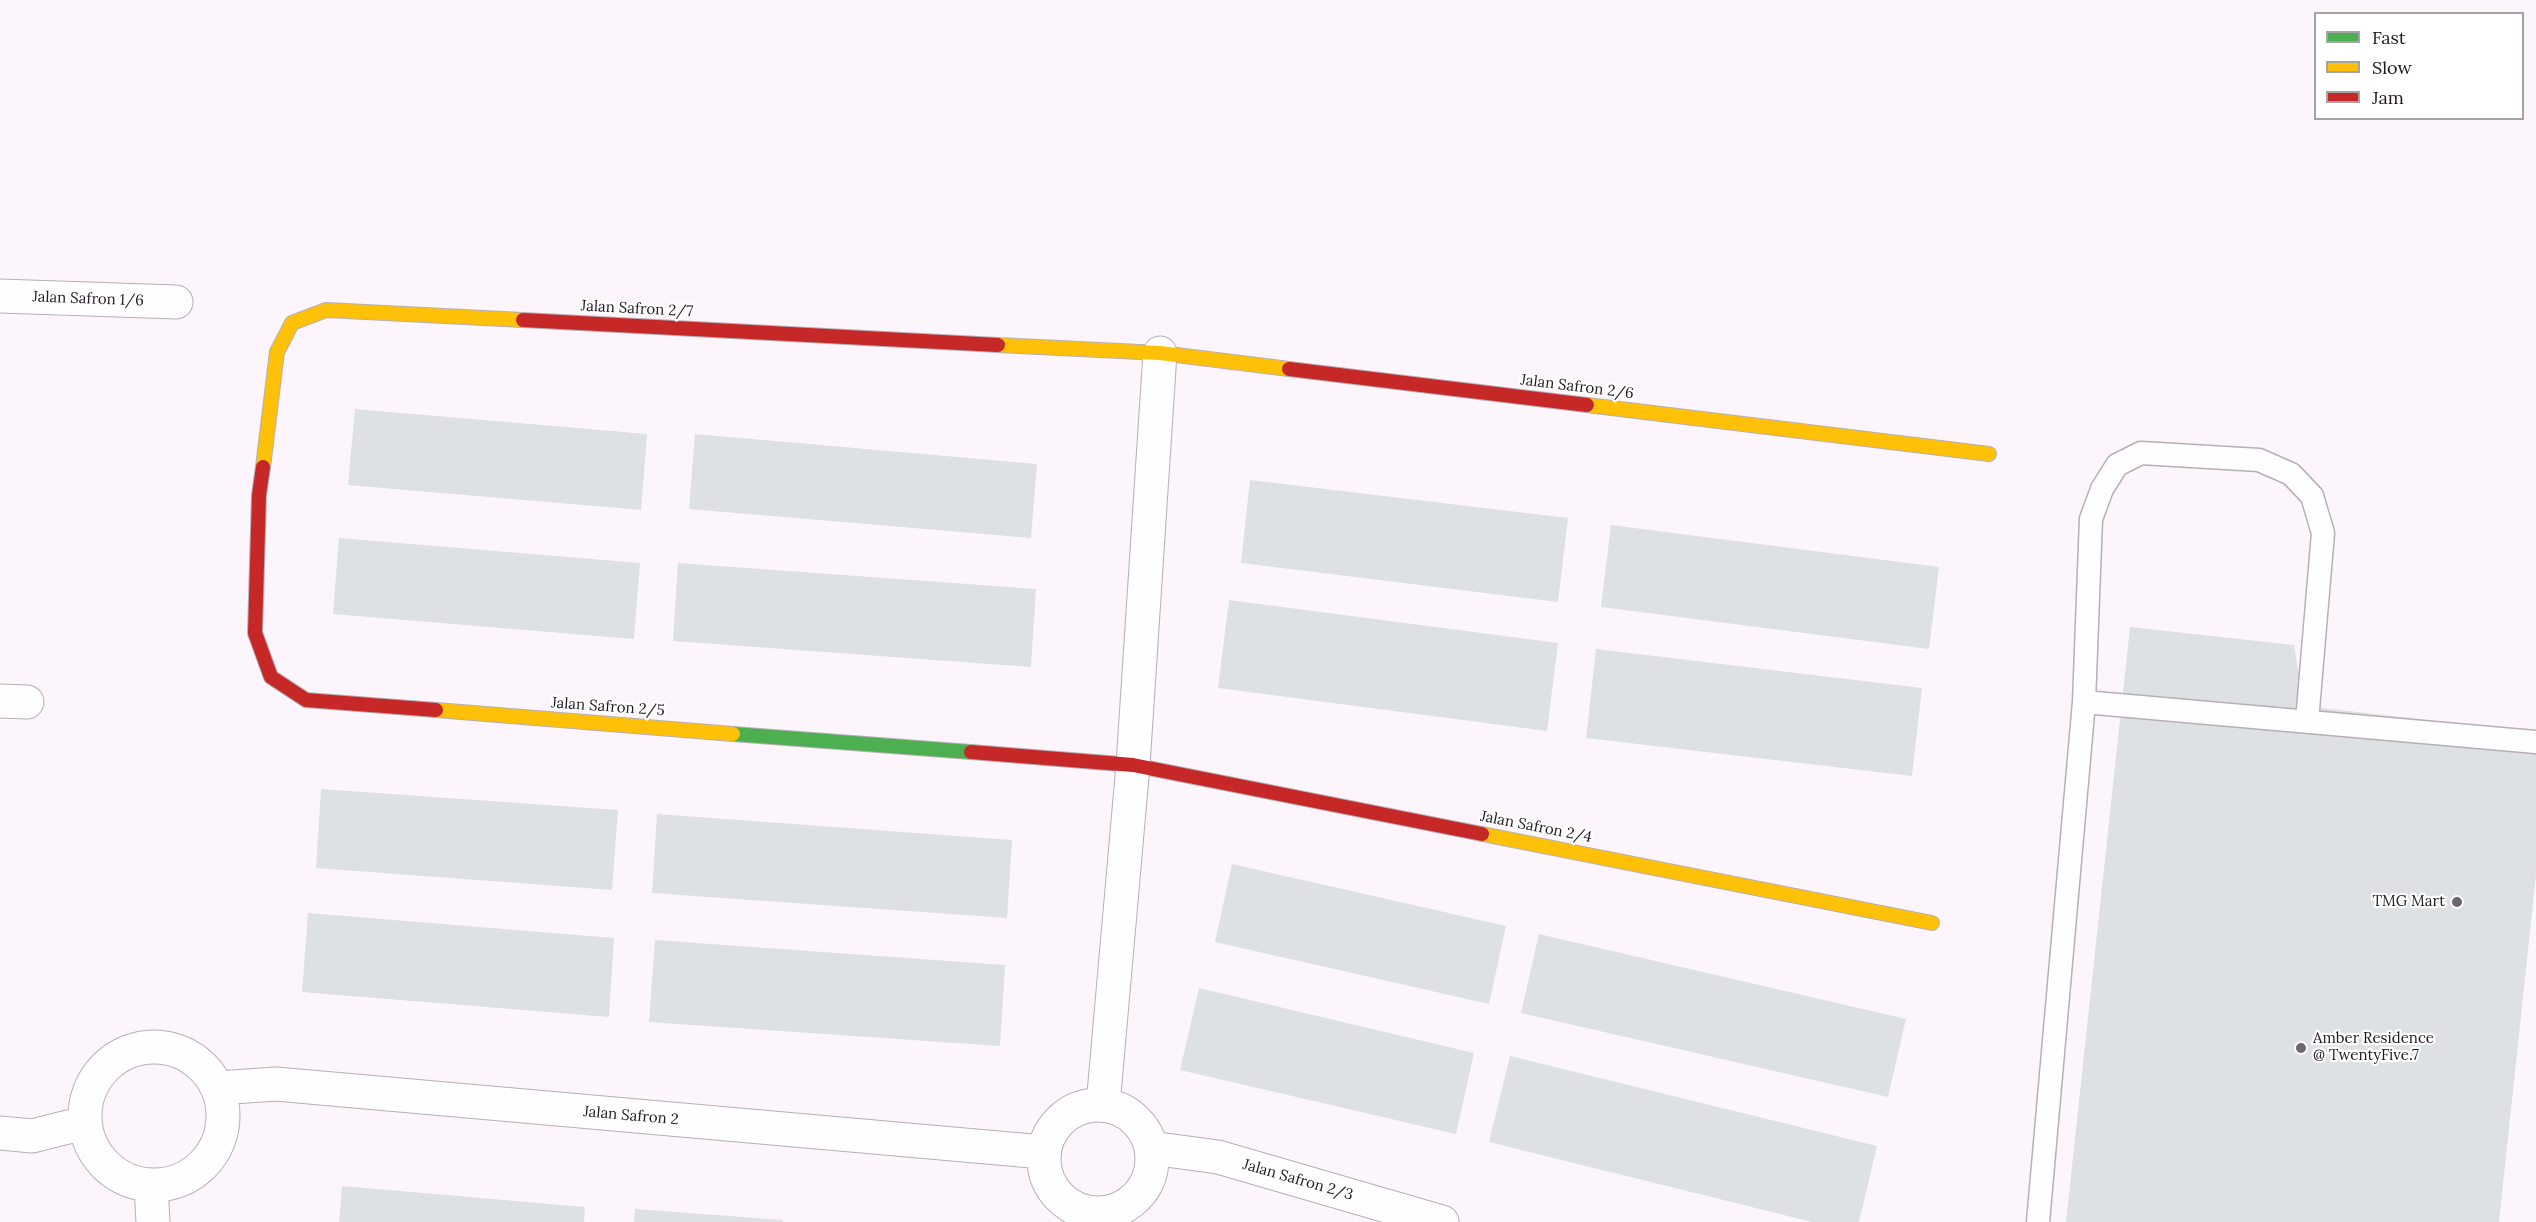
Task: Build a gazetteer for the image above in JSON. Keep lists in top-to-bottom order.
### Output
{
  "streets": {
    "street": [
      "Jalan Safron 1/6",
      "Jalan Safron 2/7",
      "Jalan Safron 2/6",
      "Jalan Safron 2/5",
      "Jalan Safron 2/4",
      "Jalan Safron 2",
      "Jalan Safron 2/3"
    ]
  },
  "crossings": [
    ["Jalan Safron 2/7", "Jalan Safron 2/6"],
    ["Jalan Safron 2/7", "Jalan Safron 2/5"],
    ["Jalan Safron 2/5", "Jalan Safron 2/4"],
    ["Jalan Safron 2", "Jalan Safron 2/3"]
  ],
  "places": ["TMG Mart", "Amber Residence @ TwentyFive.7"],
  "legend": ["Fast", "Slow", "Jam"]
}
